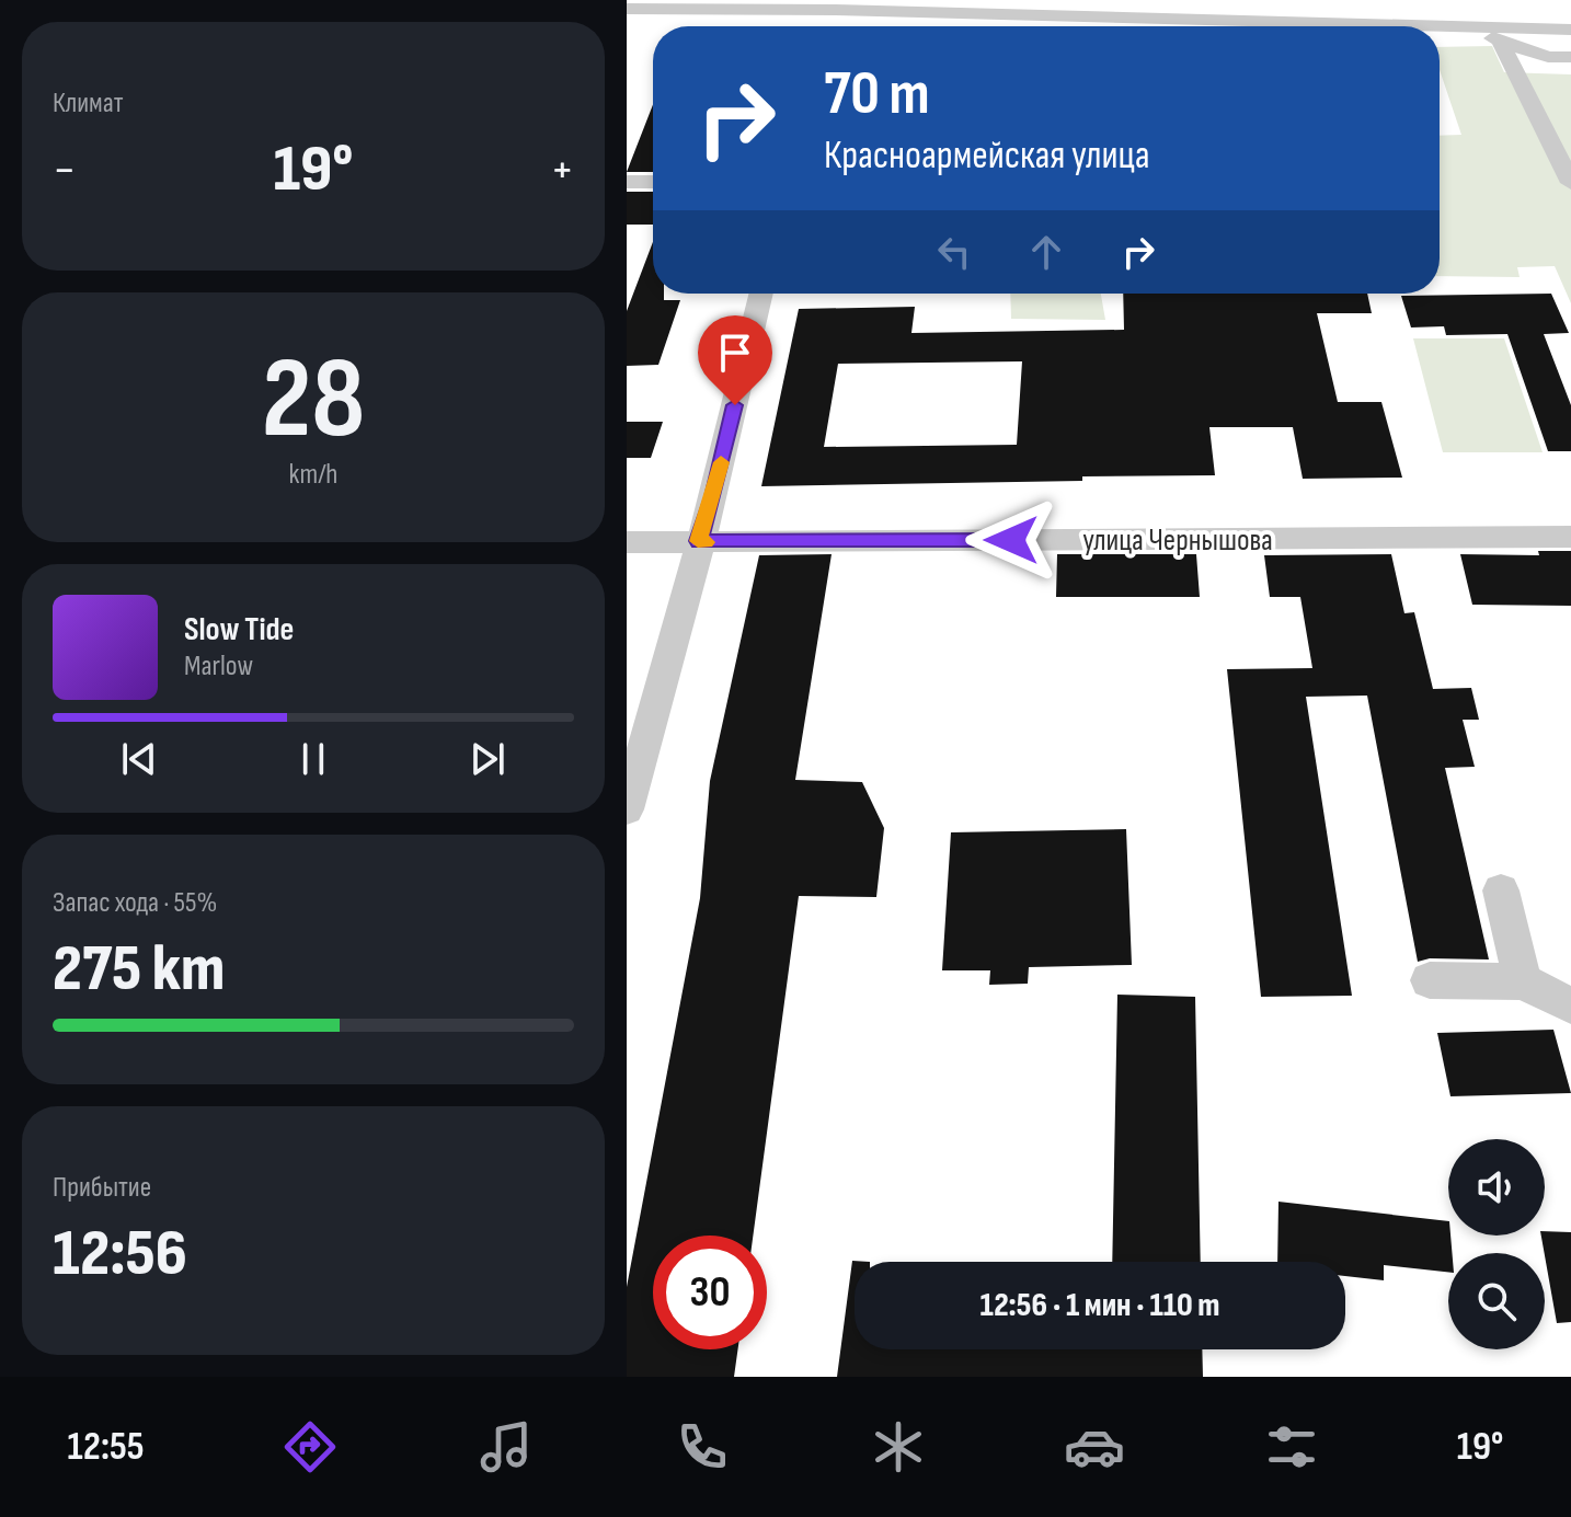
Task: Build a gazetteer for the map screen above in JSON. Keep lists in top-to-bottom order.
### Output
{
  "streets": {
    "street": ["улица Чернышова"]
  },
  "page": {
    "tile": [
      "Климат",
      ["28", "km/h"],
      ["Запас хода · 55%", "275 km"],
      ["Прибытие", "12:56"]
    ],
    "turn": ["70 m", "Красноармейская улица"],
    "heat": ["−", "19°", "+"],
    "song": ["Slow Tide", "Marlow"],
    "limit": "30",
    "trip": "12:56 · 1 мин · 110 m",
    "tabs": ["12:55", "19°"]
  }
}
